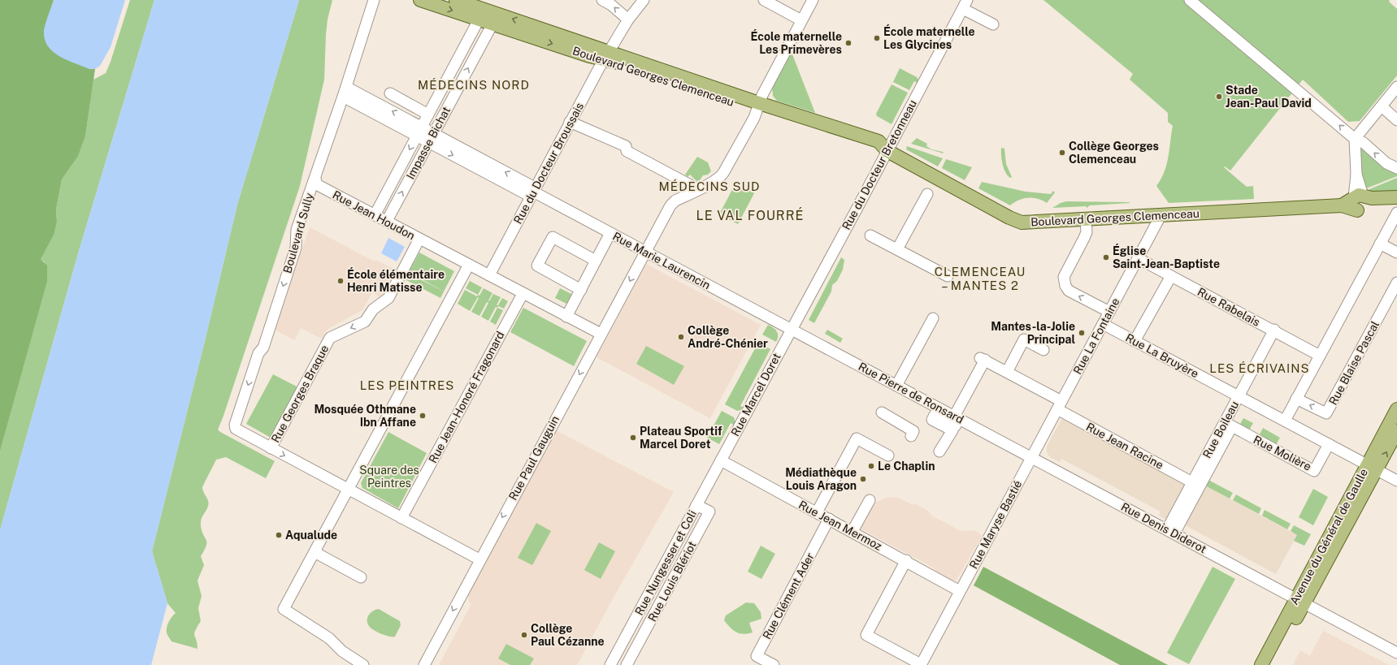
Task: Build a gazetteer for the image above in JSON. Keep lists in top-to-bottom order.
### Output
{
  "streets": {
    "main road": ["Boulevard Georges Clemenceau", "Avenue du Général de Gaulle"],
    "street": [
      "Impasse Bichat",
      "Rue du Docteur Broussais",
      "Rue du Docteur Bretonneau",
      "Rue Jean Houdon",
      "Boulevard Sully",
      "Rue Marie Laurencin",
      "Rue Rabelais",
      "Rue La Fontaine",
      "Rue La Bruyère",
      "Rue Blaise Pascal",
      "Rue Pierre de Ronsard",
      "Rue Georges Braque",
      "Rue Marcel Doret",
      "Rue Jean-Honoré Fragonard",
      "Rue Boileau",
      "Rue Jean Racine",
      "Rue Molière",
      "Rue Paul Gauguin",
      "Rue Maryse Bastié",
      "Rue Jean Mermoz",
      "Rue Denis Diderot",
      "Rue Nungesser et Coli",
      "Rue Louis Blériot",
      "Rue Clément Ader"
    ]
  },
  "crossings": [
    ["Boulevard Georges Clemenceau", "Impasse Bichat"],
    ["Boulevard Georges Clemenceau", "Rue du Docteur Broussais"],
    ["Boulevard Georges Clemenceau", "Rue du Docteur Bretonneau"],
    ["Boulevard Georges Clemenceau", "Rue La Fontaine"],
    ["Boulevard Georges Clemenceau", "Rue Paul Gauguin"],
    ["Impasse Bichat", "Rue Jean Houdon"],
    ["Impasse Bichat", "Rue Marie Laurencin"],
    ["Rue du Docteur Broussais", "Rue Marie Laurencin"],
    ["Rue du Docteur Bretonneau", "Rue Marie Laurencin"],
    ["Rue du Docteur Bretonneau", "Rue Pierre de Ronsard"],
    ["Rue du Docteur Bretonneau", "Rue Marcel Doret"],
    ["Rue Jean Houdon", "Boulevard Sully"],
    ["Rue Jean Houdon", "Rue Georges Braque"],
    ["Boulevard Sully", "Rue Marie Laurencin"],
    ["Boulevard Sully", "Rue Georges Braque"],
    ["Rue Marie Laurencin", "Rue Pierre de Ronsard"],
    ["Rue Marie Laurencin", "Rue Marcel Doret"],
    ["Rue Marie Laurencin", "Rue Paul Gauguin"],
    ["Rue Rabelais", "Rue La Fontaine"],
    ["Rue Rabelais", "Rue Boileau"],
    ["Rue La Fontaine", "Rue La Bruyère"],
    ["Rue La Fontaine", "Rue Pierre de Ronsard"],
    ["Rue La Fontaine", "Rue Jean Racine"],
    ["Rue La Fontaine", "Rue Maryse Bastié"],
    ["Rue La Fontaine", "Rue Denis Diderot"],
    ["Rue La Bruyère", "Rue Boileau"],
    ["Rue Pierre de Ronsard", "Rue Marcel Doret"],
    ["Rue Pierre de Ronsard", "Rue Jean Racine"],
    ["Rue Pierre de Ronsard", "Rue Maryse Bastié"],
    ["Rue Pierre de Ronsard", "Rue Denis Diderot"],
    ["Rue Marcel Doret", "Rue Jean Mermoz"],
    ["Rue Marcel Doret", "Rue Nungesser et Coli"],
    ["Rue Boileau", "Rue Jean Racine"],
    ["Rue Boileau", "Rue Molière"],
    ["Rue Boileau", "Rue Denis Diderot"],
    ["Rue Maryse Bastié", "Rue Jean Mermoz"],
    ["Rue Maryse Bastié", "Rue Denis Diderot"],
    ["Rue Jean Mermoz", "Rue Nungesser et Coli"],
    ["Rue Jean Mermoz", "Rue Clément Ader"],
    ["Rue Denis Diderot", "Avenue du Général de Gaulle"],
    ["Rue Nungesser et Coli", "Rue Louis Blériot"]
  ],
  "one_way": ["Boulevard Sully", "Rue Paul Gauguin"],
  "districts": [
    "MÉDECINS NORD",
    "MÉDECINS SUD",
    "LE VAL FOURRÉ",
    "CLEMENCEAU – MANTES 2",
    "LES ÉCRIVAINS",
    "LES PEINTRES"
  ],
  "parks": ["Square des Peintres"],
  "places": [
    "École maternelle Les Glycines",
    "École maternelle Les Primevères",
    "Stade Jean-Paul David",
    "Collège Georges Clemenceau",
    "Église Saint-Jean-Baptiste",
    "École élémentaire Henri Matisse",
    "Mantes-la-Jolie Principal",
    "Collège André-Chénier",
    "Mosquée Othmane Ibn Affane",
    "Plateau Sportif Marcel Doret",
    "Le Chaplin",
    "Médiathèque Louis Aragon",
    "Aqualude",
    "Collège Paul Cézanne"
  ]
}
